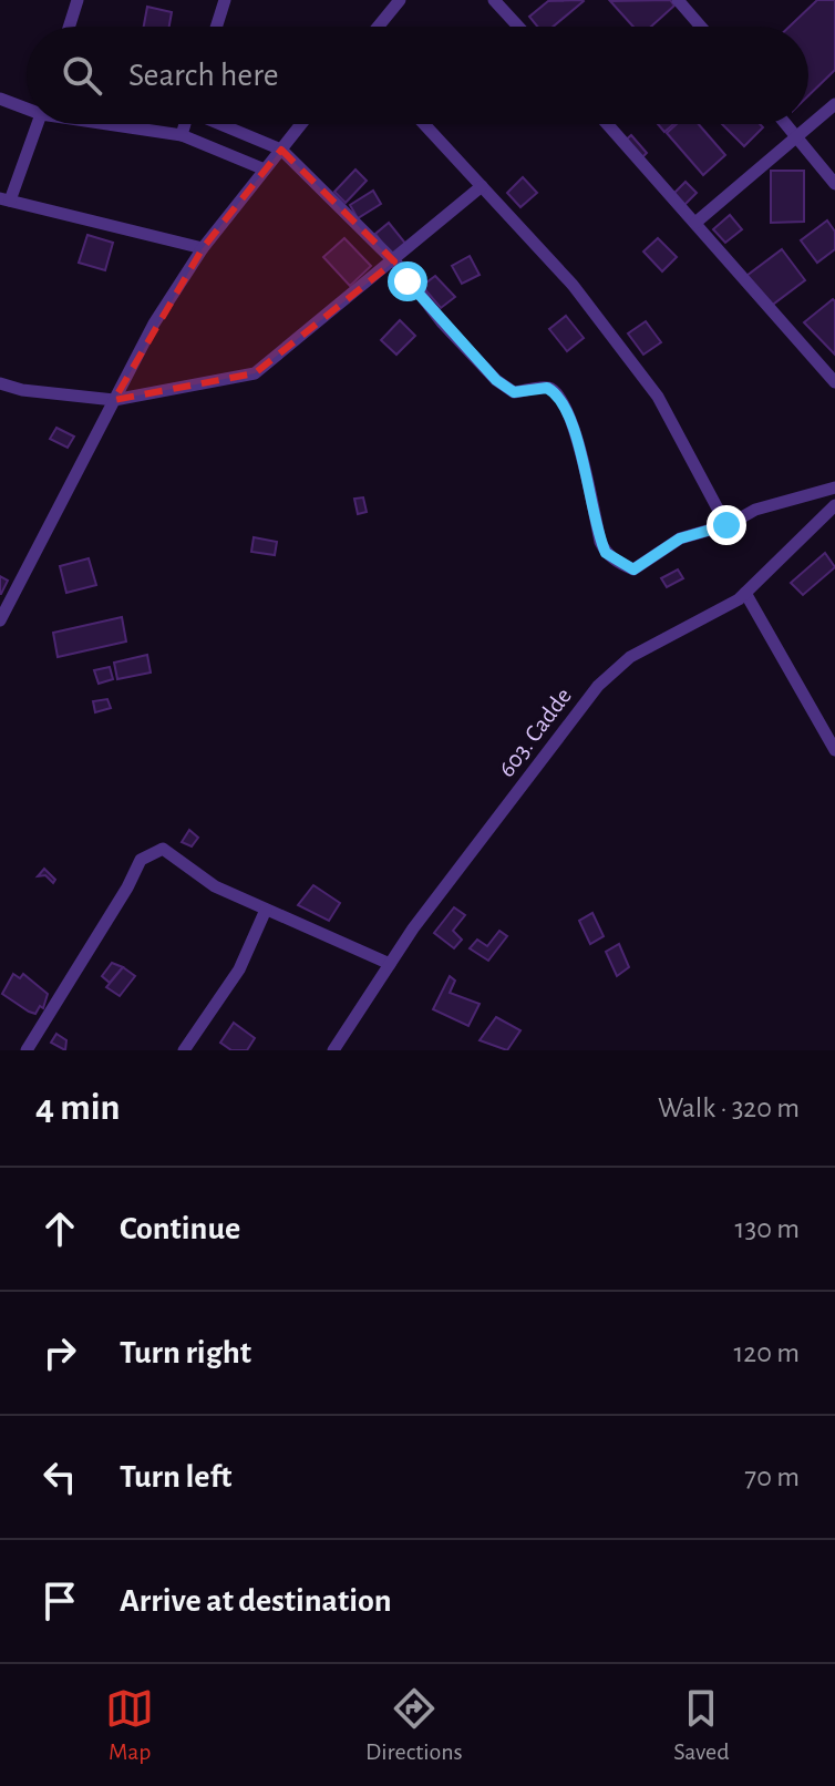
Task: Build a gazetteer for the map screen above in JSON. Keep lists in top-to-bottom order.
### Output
{
  "streets": {
    "street": ["603. Cadde"]
  },
  "page": {
    "search": "Search here",
    "heading": ["4 min", "Walk · 320 m"],
    "list": [
      ["Continue", "130 m"],
      ["Turn right", "120 m"],
      ["Turn left", "70 m"],
      "Arrive at destination"
    ],
    "nav": ["Map", "Directions", "Saved"]
  }
}
